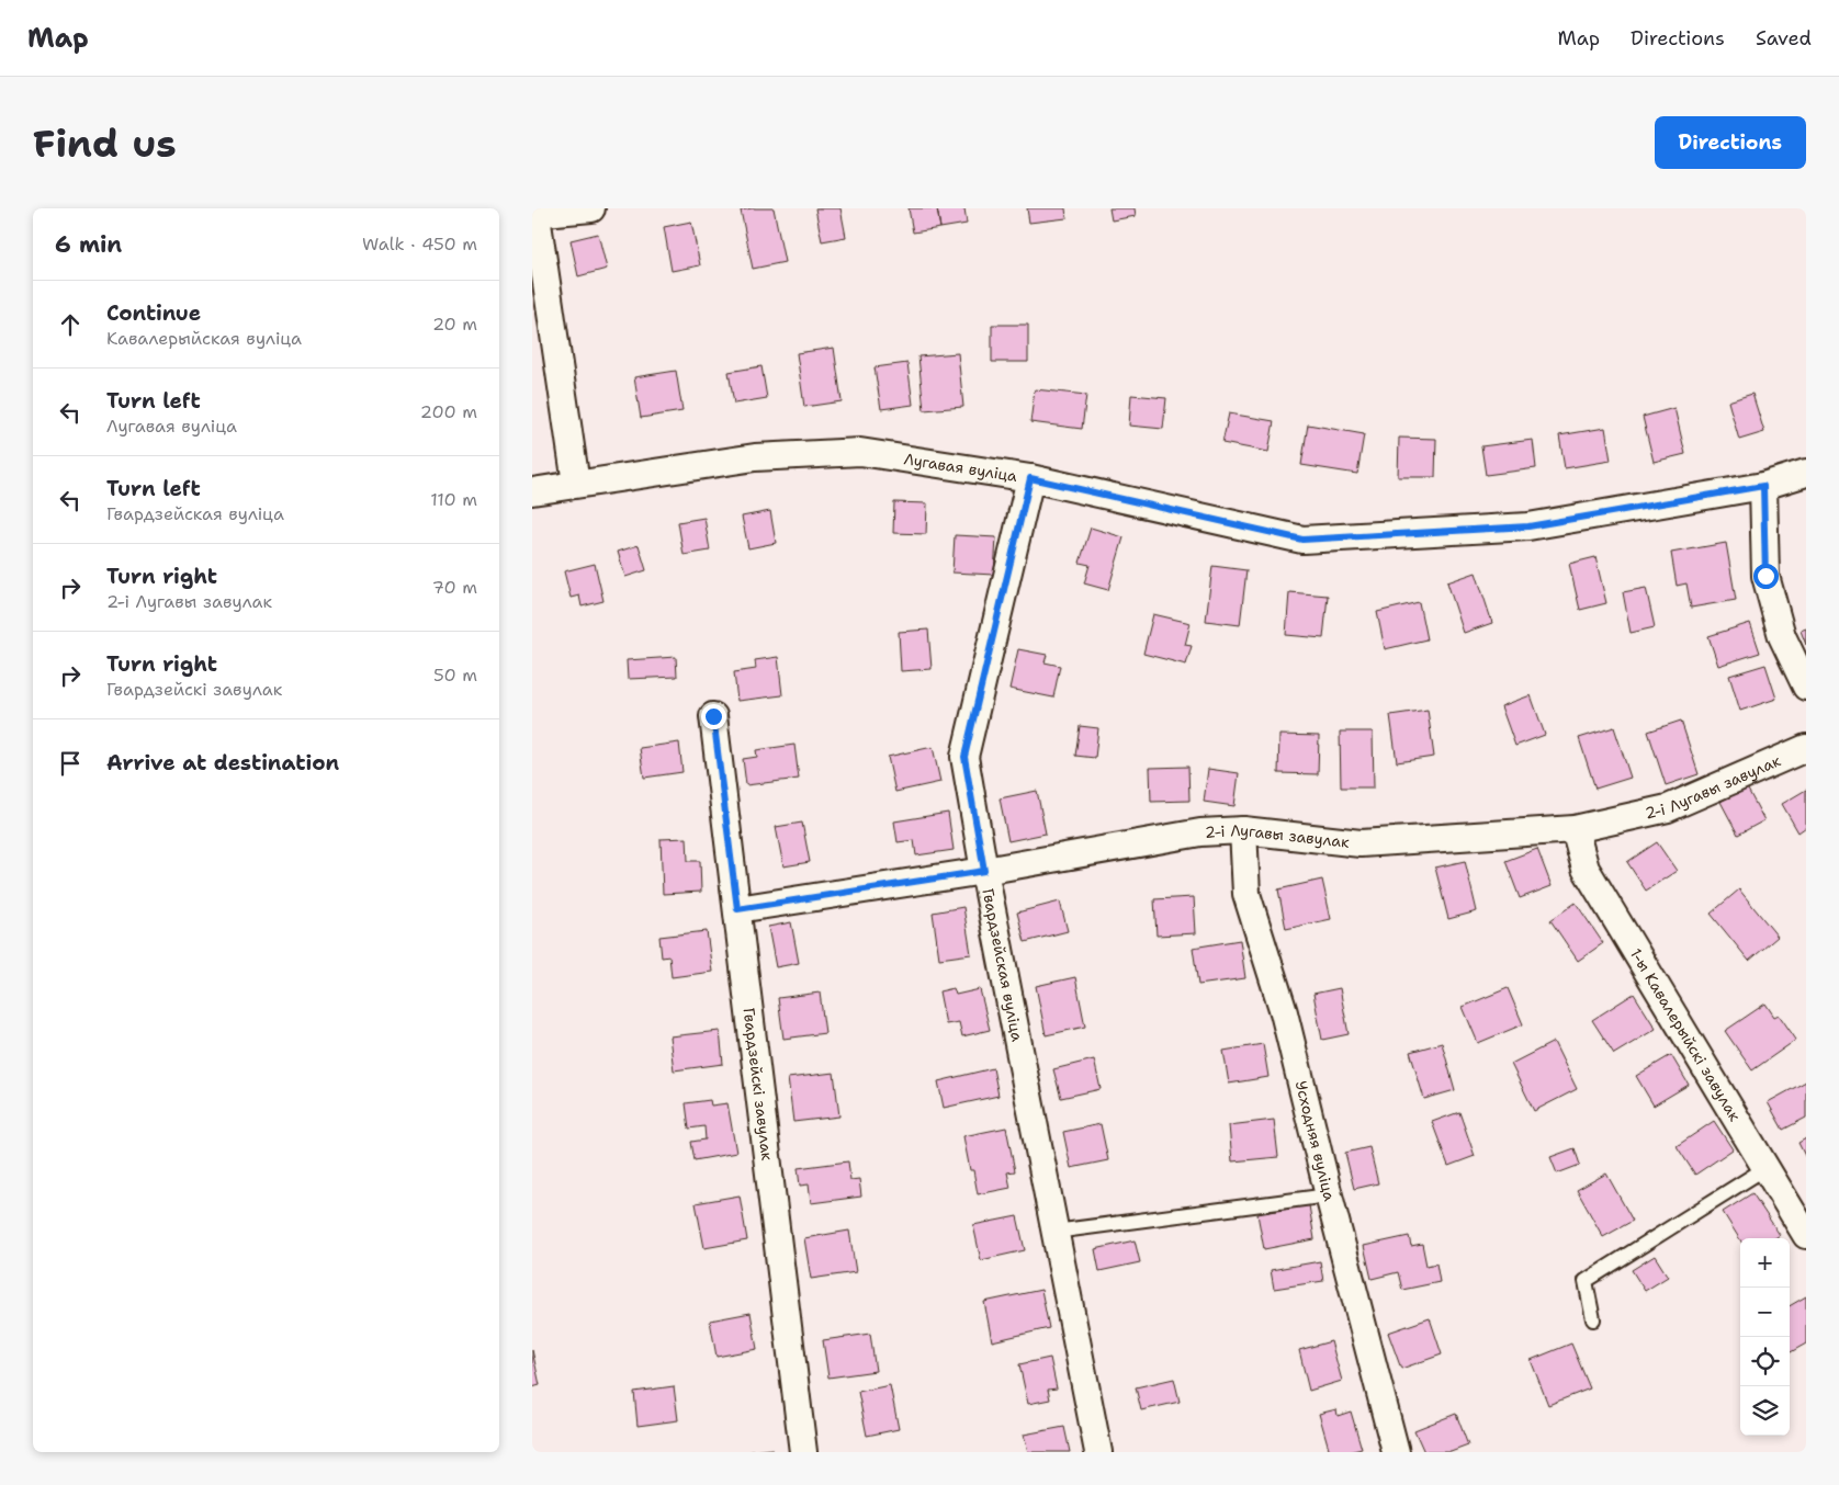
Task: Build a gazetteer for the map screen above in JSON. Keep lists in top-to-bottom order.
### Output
{
  "streets": {
    "street": [
      "Лугавая вуліца",
      "2-і Лугавы завулак",
      "Гвардзейская вуліца",
      "1-ы Кавалерыйскі завулак",
      "Гвардзейскі завулак",
      "Усходняя вуліца"
    ]
  },
  "crossings": [
    ["Лугавая вуліца", "Гвардзейская вуліца"],
    ["2-і Лугавы завулак", "Гвардзейская вуліца"],
    ["2-і Лугавы завулак", "1-ы Кавалерыйскі завулак"],
    ["2-і Лугавы завулак", "Гвардзейскі завулак"],
    ["2-і Лугавы завулак", "Усходняя вуліца"]
  ],
  "page": {
    "header": "Map",
    "nav": ["Map", "Directions", "Saved"],
    "buttons": "Directions",
    "title": "Find us",
    "heading": ["6 min", "Walk · 450 m"],
    "list": [
      ["Continue", "Кавалерыйская вуліца", "20 m"],
      ["Turn left", "Лугавая вуліца", "200 m"],
      ["Turn left", "Гвардзейская вуліца", "110 m"],
      ["Turn right", "2-і Лугавы завулак", "70 m"],
      ["Turn right", "Гвардзейскі завулак", "50 m"],
      "Arrive at destination"
    ],
    "map_buttons": ["+", "−"]
  }
}
